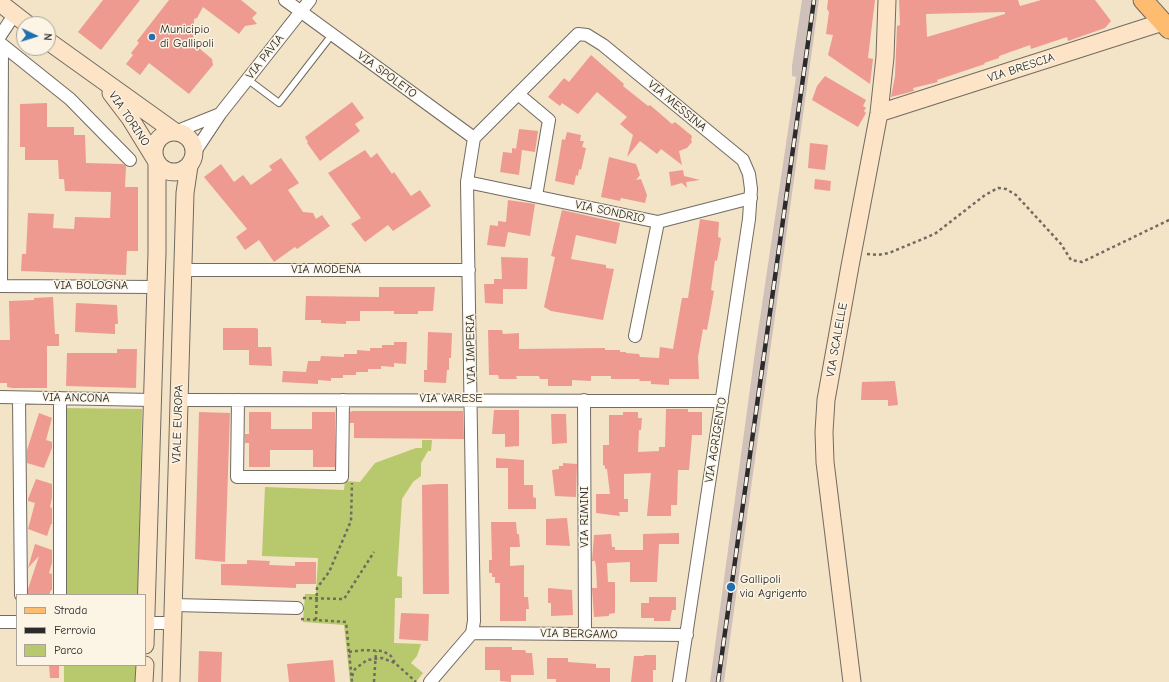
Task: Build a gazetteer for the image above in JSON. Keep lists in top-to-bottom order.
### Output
{
  "streets": {
    "street": [
      "VIA PAVIA",
      "VIA BRESCIA",
      "VIA SPOLETO",
      "VIA MESSINA",
      "VIA TORINO",
      "VIA SONDRIO",
      "VIA MODENA",
      "VIA BOLOGNA",
      "VIA SCALELLE",
      "VIA IMPERIA",
      "VIA ANCONA",
      "VIA VARESE",
      "VIALE EUROPA",
      "VIA AGRIGENTO",
      "VIA RIMINI",
      "VIA BERGAMO"
    ]
  },
  "crossings": [
    ["VIA PAVIA", "VIA SPOLETO"],
    ["VIA PAVIA", "VIA TORINO"],
    ["VIA PAVIA", "VIALE EUROPA"],
    ["VIA BRESCIA", "VIA SCALELLE"],
    ["VIA SPOLETO", "VIA IMPERIA"],
    ["VIA MESSINA", "VIA SONDRIO"],
    ["VIA MESSINA", "VIA AGRIGENTO"],
    ["VIA TORINO", "VIALE EUROPA"],
    ["VIA SONDRIO", "VIA IMPERIA"],
    ["VIA SONDRIO", "VIA AGRIGENTO"],
    ["VIA MODENA", "VIA BOLOGNA"],
    ["VIA MODENA", "VIA IMPERIA"],
    ["VIA MODENA", "VIALE EUROPA"],
    ["VIA BOLOGNA", "VIALE EUROPA"],
    ["VIA IMPERIA", "VIA VARESE"],
    ["VIA IMPERIA", "VIA BERGAMO"],
    ["VIA VARESE", "VIALE EUROPA"],
    ["VIA VARESE", "VIA AGRIGENTO"],
    ["VIA VARESE", "VIA RIMINI"],
    ["VIA AGRIGENTO", "VIA BERGAMO"],
    ["VIA RIMINI", "VIA BERGAMO"]
  ],
  "places": ["Municipio di Gallipoli", "Gallipoli via Agrigento"],
  "legend": ["Strada", "Ferrovia", "Parco"],
  "north": "right"
}
